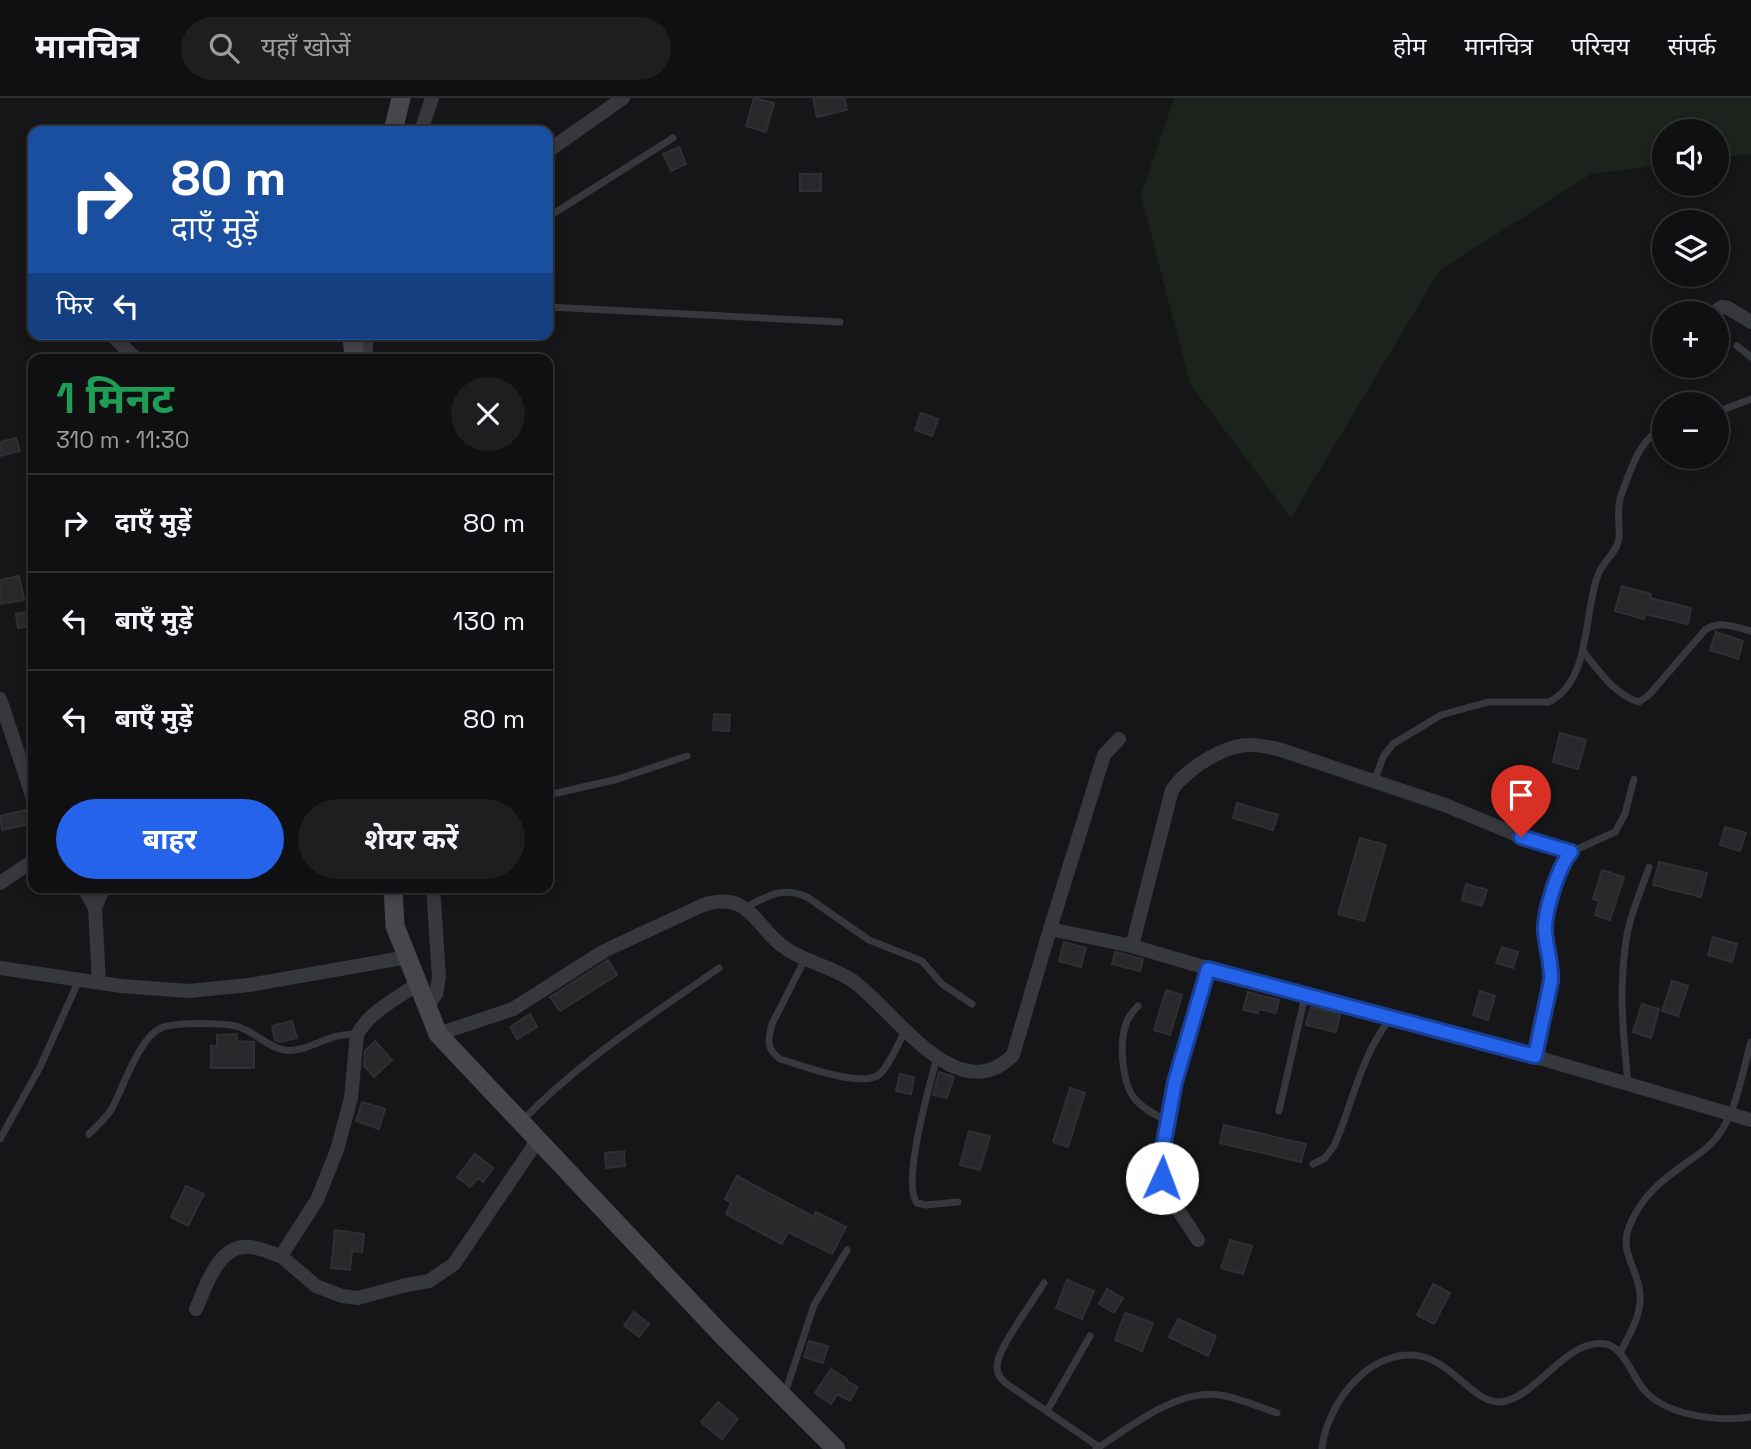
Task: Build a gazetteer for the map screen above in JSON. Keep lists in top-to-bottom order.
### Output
{
  "page": {
    "header": "मानचित्र",
    "search": "यहाँ खोजें",
    "nav": [
      "होम",
      "मानचित्र",
      "परिचय",
      "संपर्क"
    ],
    "map_buttons": ["+", "−"],
    "turn": ["80 m", "दाएँ मुड़ें"],
    "then": "फिर",
    "heading": ["1 मिनट", "310 m · 11:30"],
    "list": [
      {
        "name": "दाएँ मुड़ें",
        "value": "80 m"
      },
      {
        "name": "बाएँ मुड़ें",
        "value": "130 m"
      },
      {
        "name": "बाएँ मुड़ें",
        "value": "80 m"
      }
    ],
    "buttons": ["बाहर", "शेयर करें"]
  }
}
